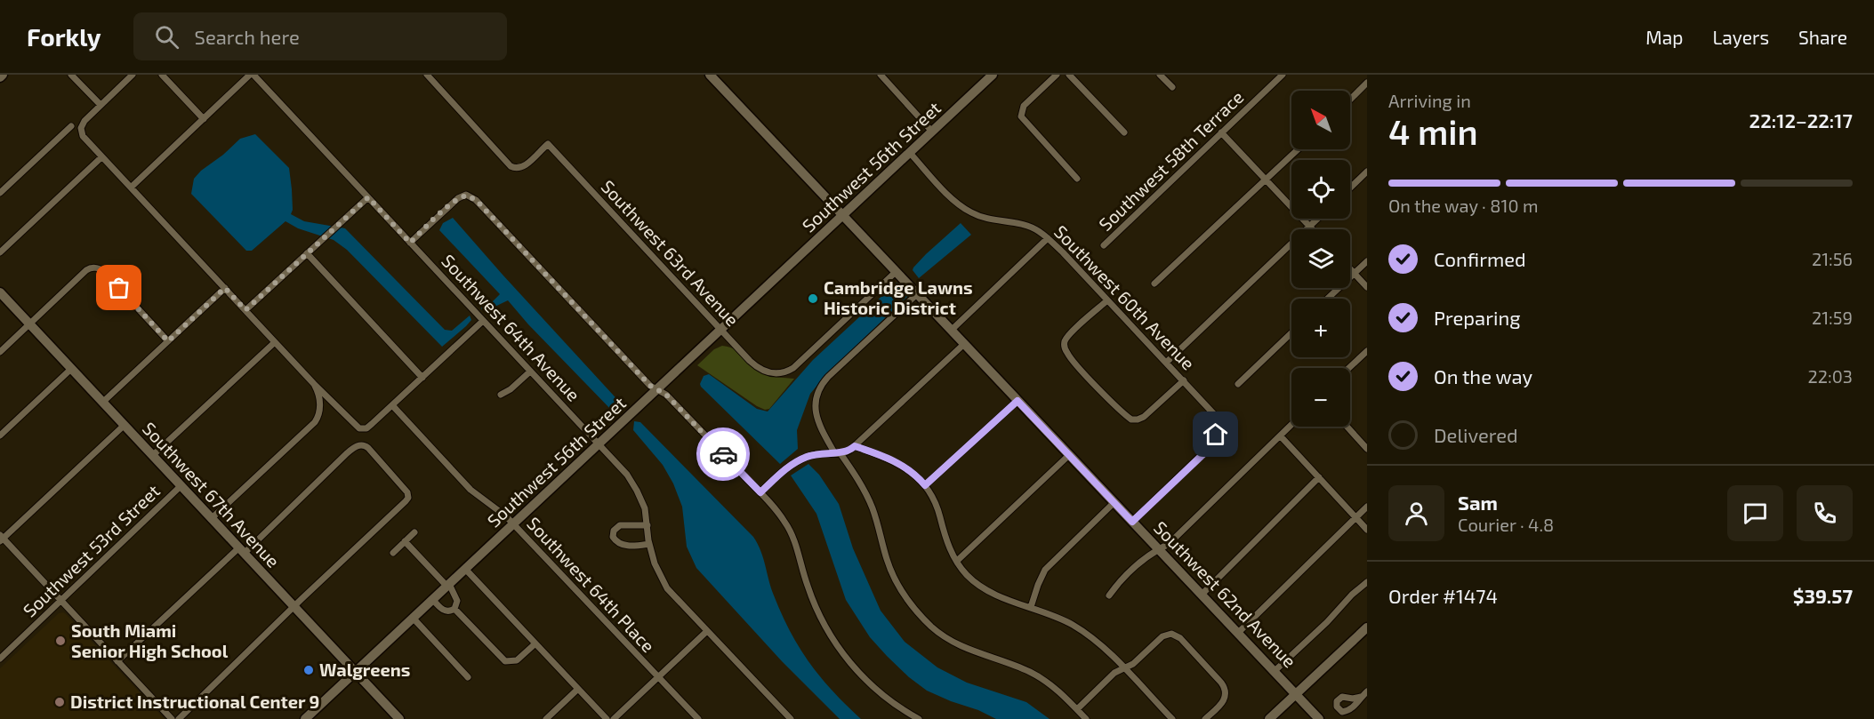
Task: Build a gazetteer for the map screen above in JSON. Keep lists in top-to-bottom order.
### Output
{
  "streets": {
    "main road": ["Southwest 56th Street", "Southwest 67th Avenue", "Southwest 62nd Avenue"],
    "street": [
      "Southwest 58th Terrace",
      "Southwest 63rd Avenue",
      "Southwest 60th Avenue",
      "Southwest 64th Avenue",
      "Southwest 53rd Street",
      "Southwest 64th Place"
    ]
  },
  "crossings": [
    ["Southwest 56th Street", "Southwest 63rd Avenue"],
    ["Southwest 56th Street", "Southwest 60th Avenue"],
    ["Southwest 56th Street", "Southwest 64th Avenue"],
    ["Southwest 56th Street", "Southwest 67th Avenue"],
    ["Southwest 56th Street", "Southwest 64th Place"],
    ["Southwest 56th Street", "Southwest 62nd Avenue"],
    ["Southwest 63rd Avenue", "Southwest 62nd Avenue"],
    ["Southwest 60th Avenue", "Southwest 62nd Avenue"],
    ["Southwest 67th Avenue", "Southwest 53rd Street"]
  ],
  "places": [
    "Cambridge Lawns Historic District",
    "South Miami Senior High School",
    "Walgreens",
    "District Instructional Center 9"
  ],
  "north": "top left",
  "page": {
    "header": "Forkly",
    "search": "Search here",
    "nav": ["Map", "Layers", "Share"],
    "heading": ["4 min", "Arriving in", "22:12–22:17"],
    "panel": [
      "Sam",
      "Courier · 4.8",
      "Order #1474",
      "$39.57"
    ],
    "map_buttons": ["+", "−"],
    "bar": "On the way · 810 m",
    "list": [
      ["Confirmed", "21:56"],
      ["Preparing", "21:59"],
      ["On the way", "22:03"],
      "Delivered"
    ]
  }
}
